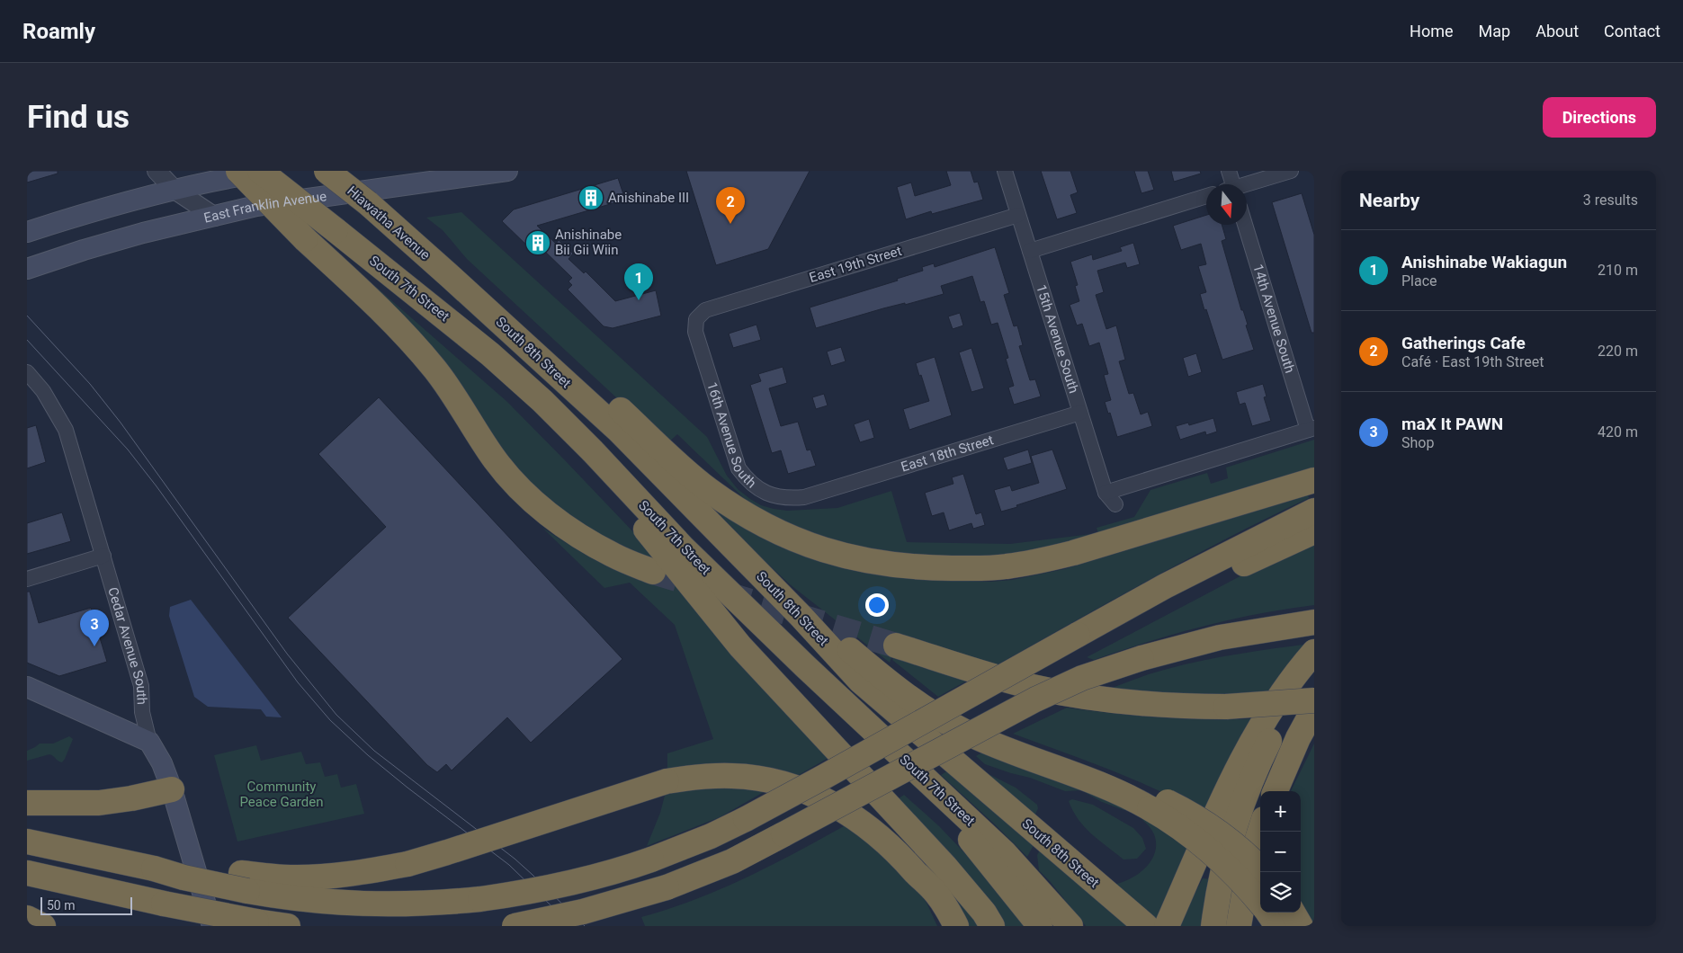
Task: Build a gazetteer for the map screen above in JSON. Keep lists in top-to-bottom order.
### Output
{
  "streets": {
    "highway": ["Hiawatha Avenue", "South 7th Street", "South 8th Street"],
    "main road": ["East Franklin Avenue", "Cedar Avenue South"],
    "street": [
      "East 19th Street",
      "14th Avenue South",
      "15th Avenue South",
      "16th Avenue South",
      "East 18th Street"
    ]
  },
  "crossings": [
    ["Hiawatha Avenue", "South 8th Street"],
    ["East 19th Street", "15th Avenue South"],
    ["East 19th Street", "16th Avenue South"],
    ["15th Avenue South", "East 18th Street"],
    ["16th Avenue South", "East 18th Street"]
  ],
  "parks": ["Community Peace Garden"],
  "places": {
    "building": ["Anishinabe III", "Anishinabe Bii Gii Wiin"]
  },
  "scale_bar": "50 m",
  "north": "bottom",
  "page": {
    "header": "Roamly",
    "nav": [
      "Home",
      "Map",
      "About",
      "Contact"
    ],
    "buttons": "Directions",
    "title": "Find us",
    "heading": ["Nearby", "3 results"],
    "pins": ["2", "1", "3"],
    "list": [
      {
        "mark": "1",
        "name": "Anishinabe Wakiagun",
        "note": "Place",
        "value": "210 m"
      },
      {
        "mark": "2",
        "name": "Gatherings Cafe",
        "note": "Café · East 19th Street",
        "value": "220 m"
      },
      {
        "mark": "3",
        "name": "maX It PAWN",
        "note": "Shop",
        "value": "420 m"
      }
    ],
    "map_buttons": ["+", "−"],
    "scale": "50 m"
  }
}
